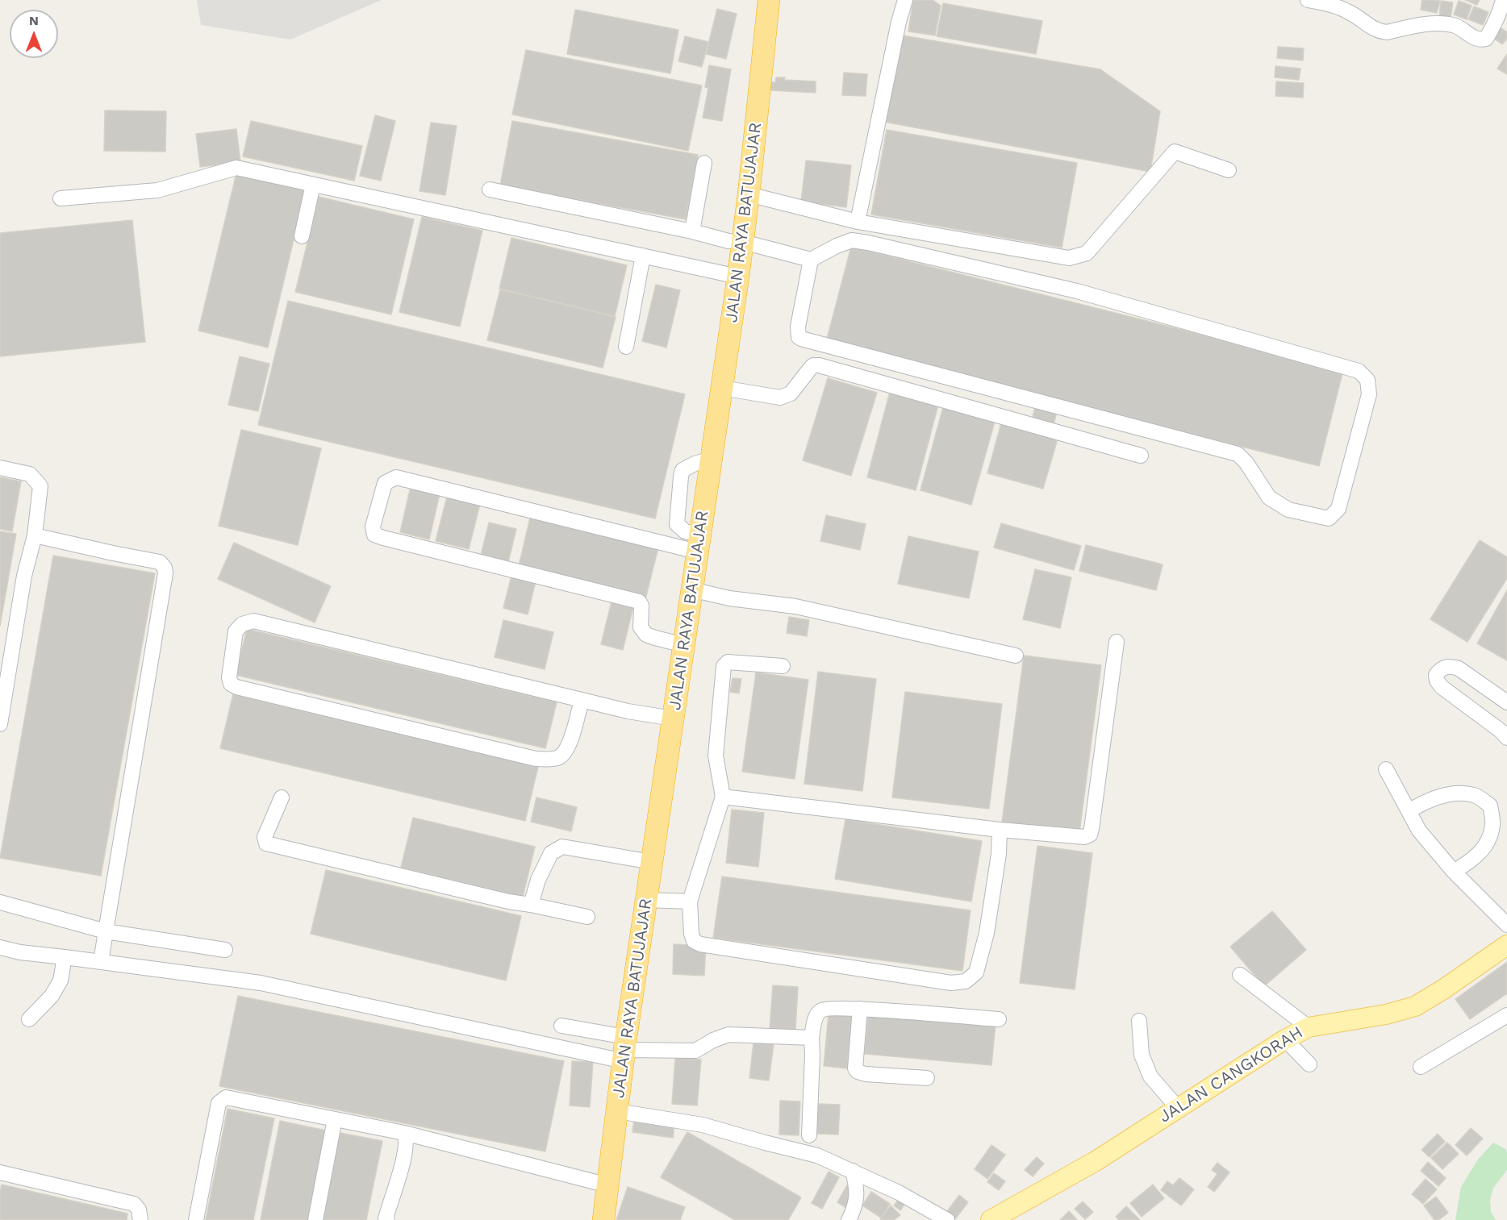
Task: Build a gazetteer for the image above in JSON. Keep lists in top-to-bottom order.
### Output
{
  "streets": {
    "highway": ["JALAN RAYA BATUJAJAR"],
    "main road": ["JALAN CANGKORAH"]
  },
  "north": "top"
}
